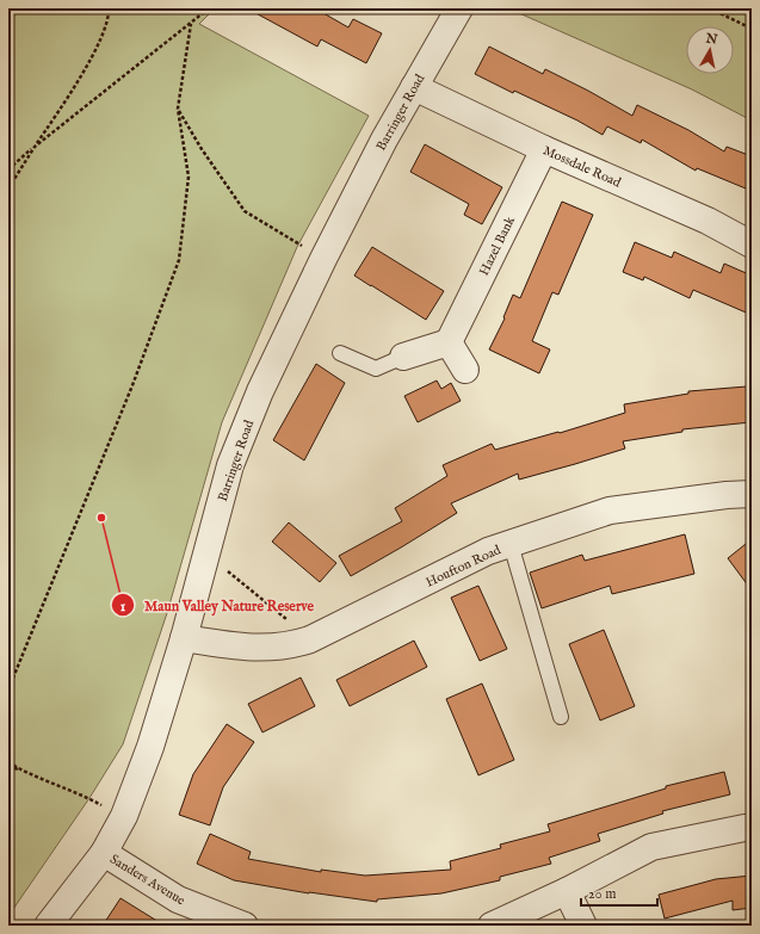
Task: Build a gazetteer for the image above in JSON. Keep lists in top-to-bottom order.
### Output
{
  "streets": {
    "street": [
      "Barringer Road",
      "Mossdale Road",
      "Hazel Bank",
      "Houfton Road",
      "Sanders Avenue"
    ]
  },
  "crossings": [
    ["Barringer Road", "Mossdale Road"],
    ["Barringer Road", "Houfton Road"],
    ["Barringer Road", "Sanders Avenue"],
    ["Mossdale Road", "Hazel Bank"]
  ],
  "places": ["Maun Valley Nature Reserve"],
  "scale_bar": "20 m",
  "north": "top"
}
